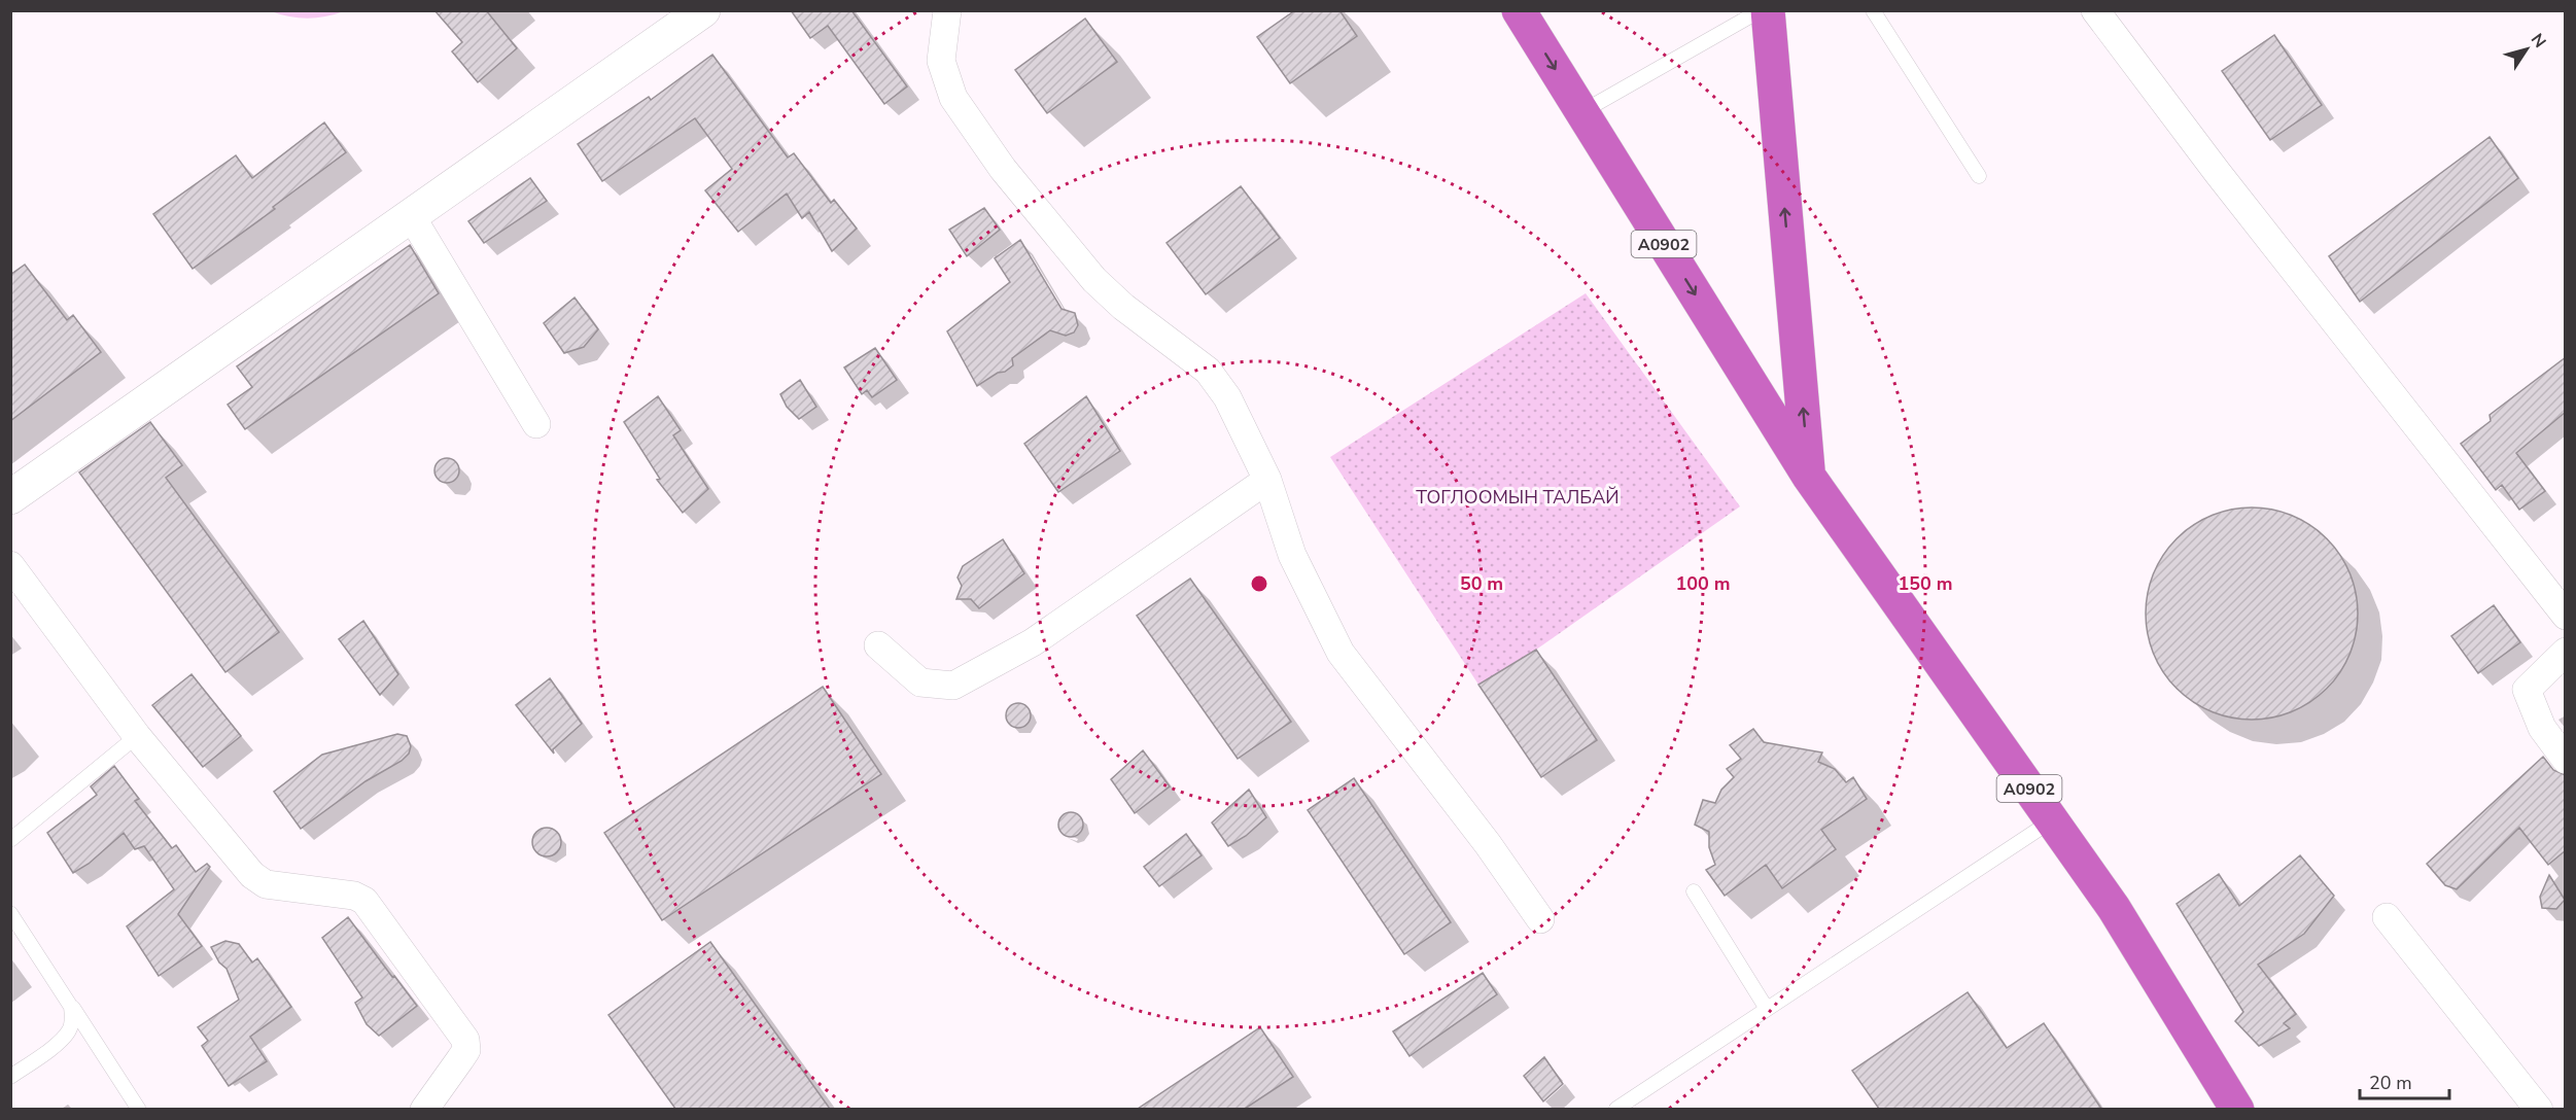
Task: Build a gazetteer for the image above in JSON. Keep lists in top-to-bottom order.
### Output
{
  "streets": {
    "highway": ["A0902"]
  },
  "parks": ["ТОГЛООМЫН ТАЛБАЙ"],
  "scale_bar": "20 m",
  "north": "top right",
  "rings": ["50 m", "100 m", "150 m"]
}
